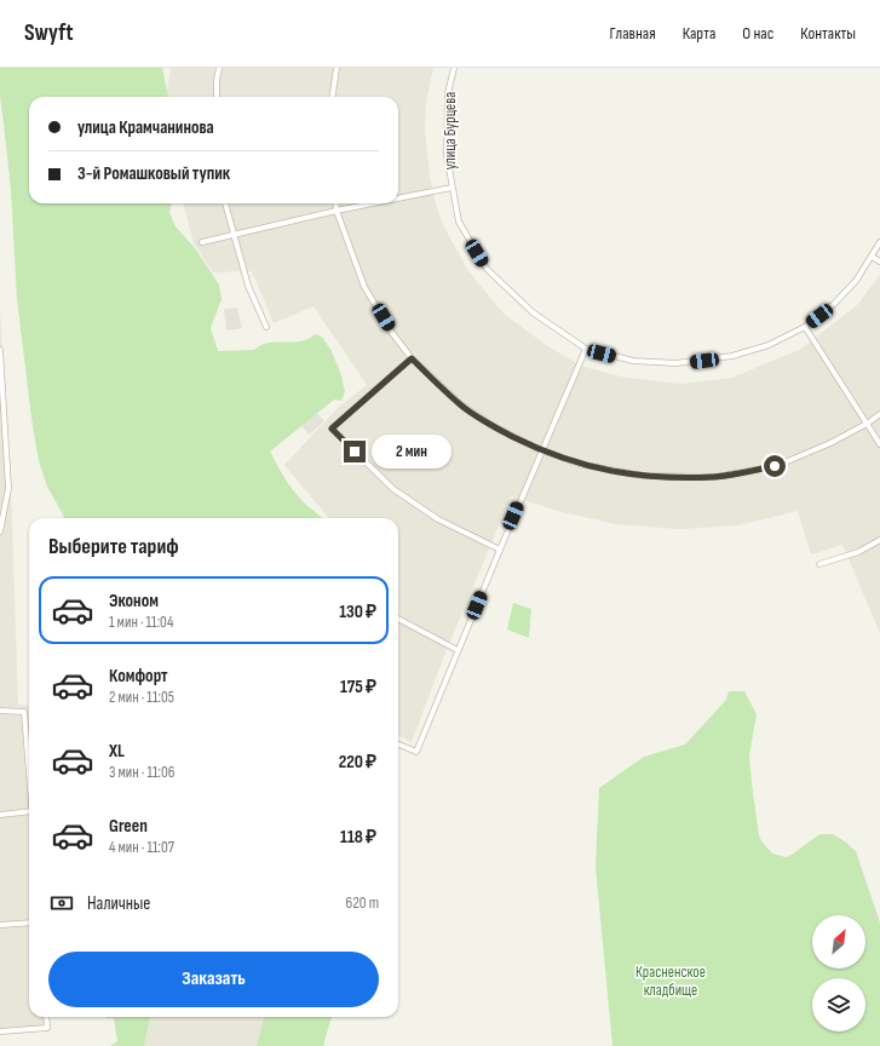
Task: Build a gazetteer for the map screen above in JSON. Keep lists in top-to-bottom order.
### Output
{
  "streets": {
    "street": ["улица Бурцева"]
  },
  "parks": ["Красненское кладбище"],
  "north": "top right",
  "page": {
    "header": "Swyft",
    "nav": [
      "Главная",
      "Карта",
      "О нас",
      "Контакты"
    ],
    "banner": ["улица Крамчанинова", "3-й Ромашковый тупик"],
    "bubble": "2 мин",
    "heading": "Выберите тариф",
    "list": [
      {
        "name": "Эконом",
        "note": "1 мин · 11:04",
        "value": "130 ₽"
      },
      {
        "name": "Комфорт",
        "note": "2 мин · 11:05",
        "value": "175 ₽"
      },
      {
        "name": "XL",
        "note": "3 мин · 11:06",
        "value": "220 ₽"
      },
      {
        "name": "Green",
        "note": "4 мин · 11:07",
        "value": "118 ₽"
      }
    ],
    "pay": ["Наличные", "620 m"],
    "buttons": "Заказать"
  }
}
